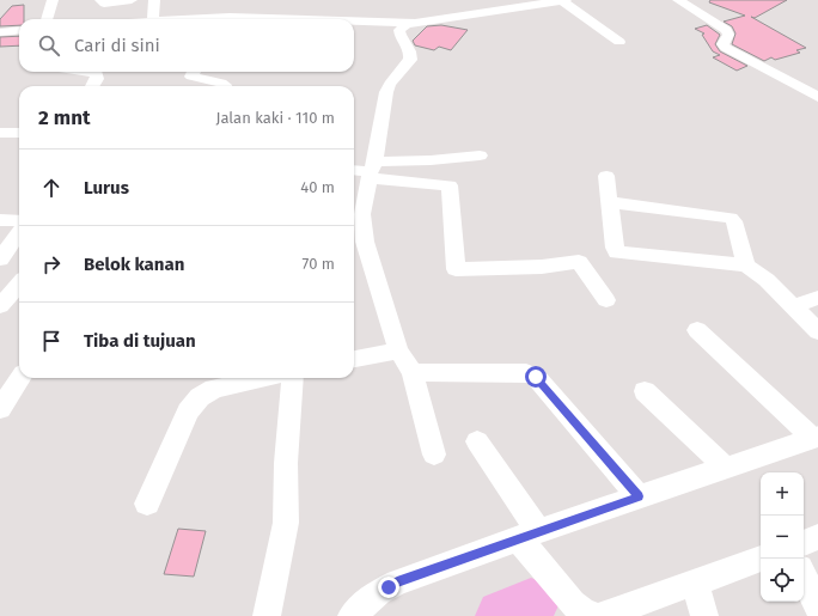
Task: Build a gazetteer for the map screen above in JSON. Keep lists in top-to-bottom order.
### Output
{
  "page": {
    "search": "Cari di sini",
    "heading": ["2 mnt", "Jalan kaki · 110 m"],
    "list": [
      ["Lurus", "40 m"],
      ["Belok kanan", "70 m"],
      "Tiba di tujuan"
    ],
    "map_buttons": ["+", "−"]
  }
}
